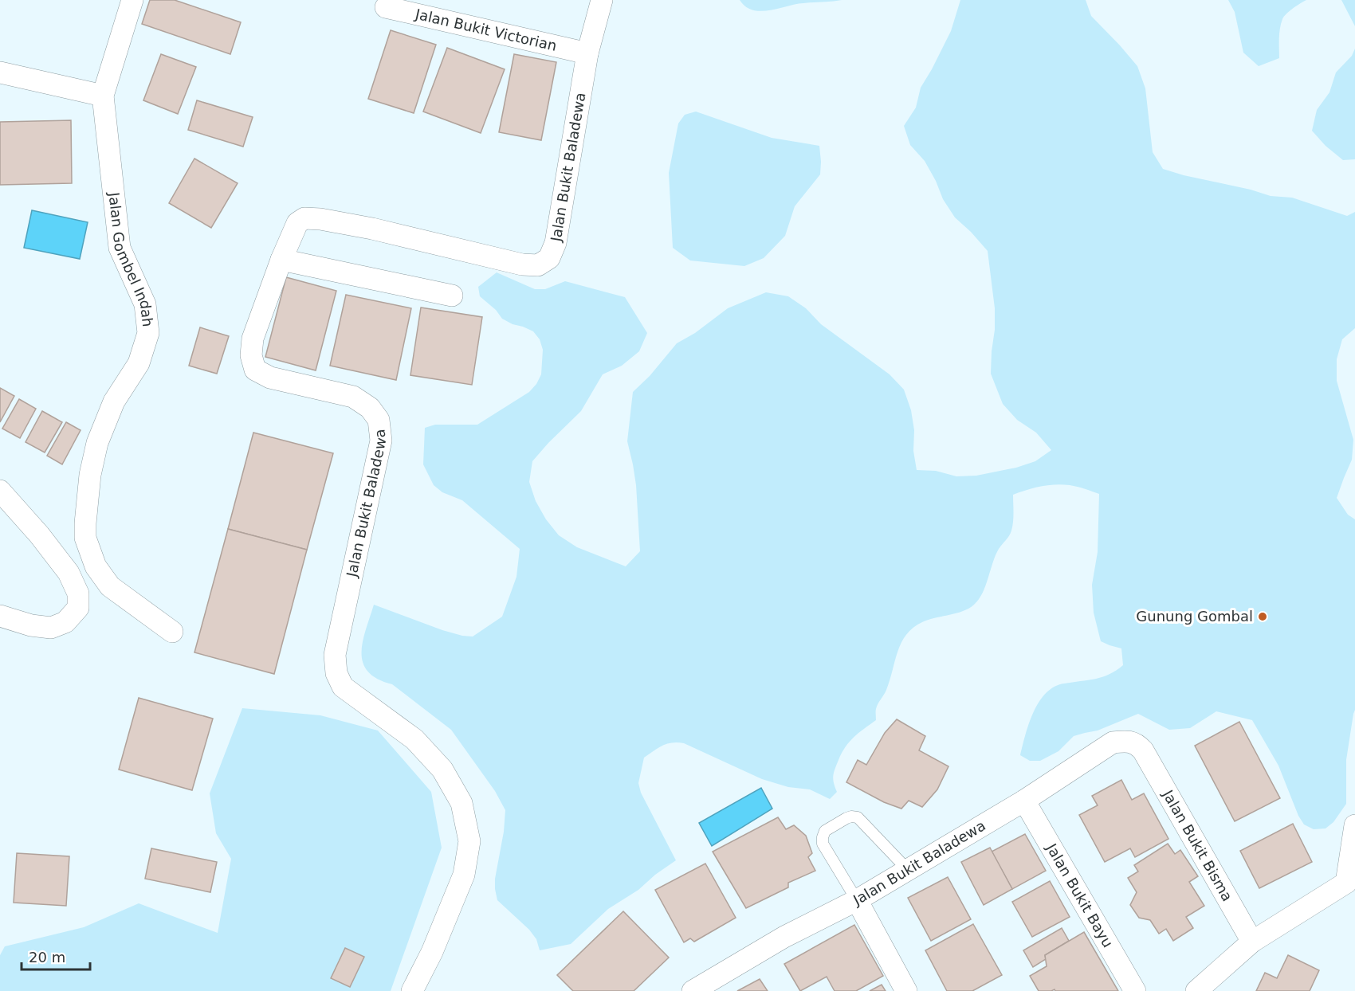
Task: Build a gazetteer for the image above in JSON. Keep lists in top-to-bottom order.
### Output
{
  "streets": {
    "street": [
      "Jalan Bukit Victorian",
      "Jalan Bukit Baladewa",
      "Jalan Gombel Indah",
      "Jalan Bukit Bisma",
      "Jalan Bukit Bayu"
    ]
  },
  "crossings": [
    ["Jalan Bukit Victorian", "Jalan Bukit Baladewa"],
    ["Jalan Bukit Baladewa", "Jalan Bukit Bisma"],
    ["Jalan Bukit Baladewa", "Jalan Bukit Bayu"]
  ],
  "places": ["Gunung Gombal"],
  "scale_bar": "20 m"
}
